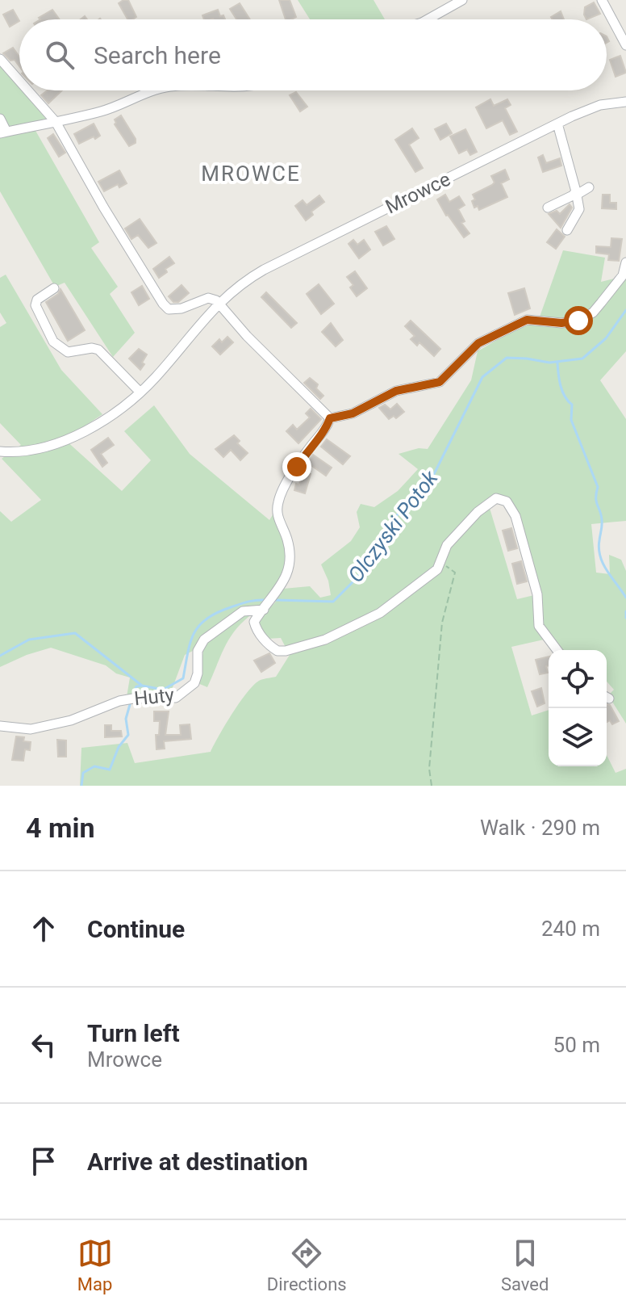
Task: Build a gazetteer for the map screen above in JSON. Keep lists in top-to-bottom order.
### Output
{
  "streets": {
    "street": ["Mrowce", "Huty"]
  },
  "districts": ["MROWCE"],
  "water": ["Olczyski Potok"],
  "page": {
    "search": "Search here",
    "heading": ["4 min", "Walk · 290 m"],
    "list": [
      ["Continue", "240 m"],
      ["Turn left", "Mrowce", "50 m"],
      "Arrive at destination"
    ],
    "nav": ["Map", "Directions", "Saved"]
  }
}
